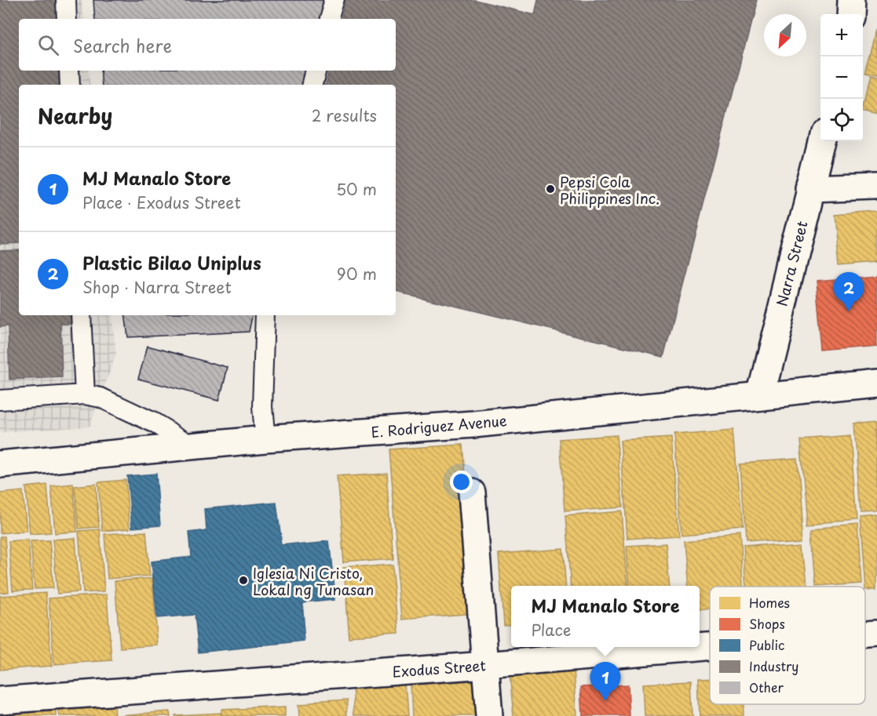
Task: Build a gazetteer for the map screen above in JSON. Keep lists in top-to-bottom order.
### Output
{
  "streets": {
    "street": ["Narra Street", "E. Rodriguez Avenue", "Exodus Street"]
  },
  "crossings": [
    ["Narra Street", "E. Rodriguez Avenue"]
  ],
  "places": ["Pepsi Cola Philippines Inc.", "Iglesia Ni Cristo, Lokal ng Tunasan"],
  "legend": [
    "Homes",
    "Shops",
    "Public",
    "Industry",
    "Other"
  ],
  "north": "bottom left",
  "page": {
    "map_buttons": ["+", "−"],
    "search": "Search here",
    "heading": ["Nearby", "2 results"],
    "list": [
      {
        "mark": "1",
        "name": "MJ Manalo Store",
        "note": "Place · Exodus Street",
        "value": "50 m"
      },
      {
        "mark": "2",
        "name": "Plastic Bilao Uniplus",
        "note": "Shop · Narra Street",
        "value": "90 m"
      }
    ],
    "pins": ["2", "1"],
    "popup": ["MJ Manalo Store", "Place"]
  }
}
